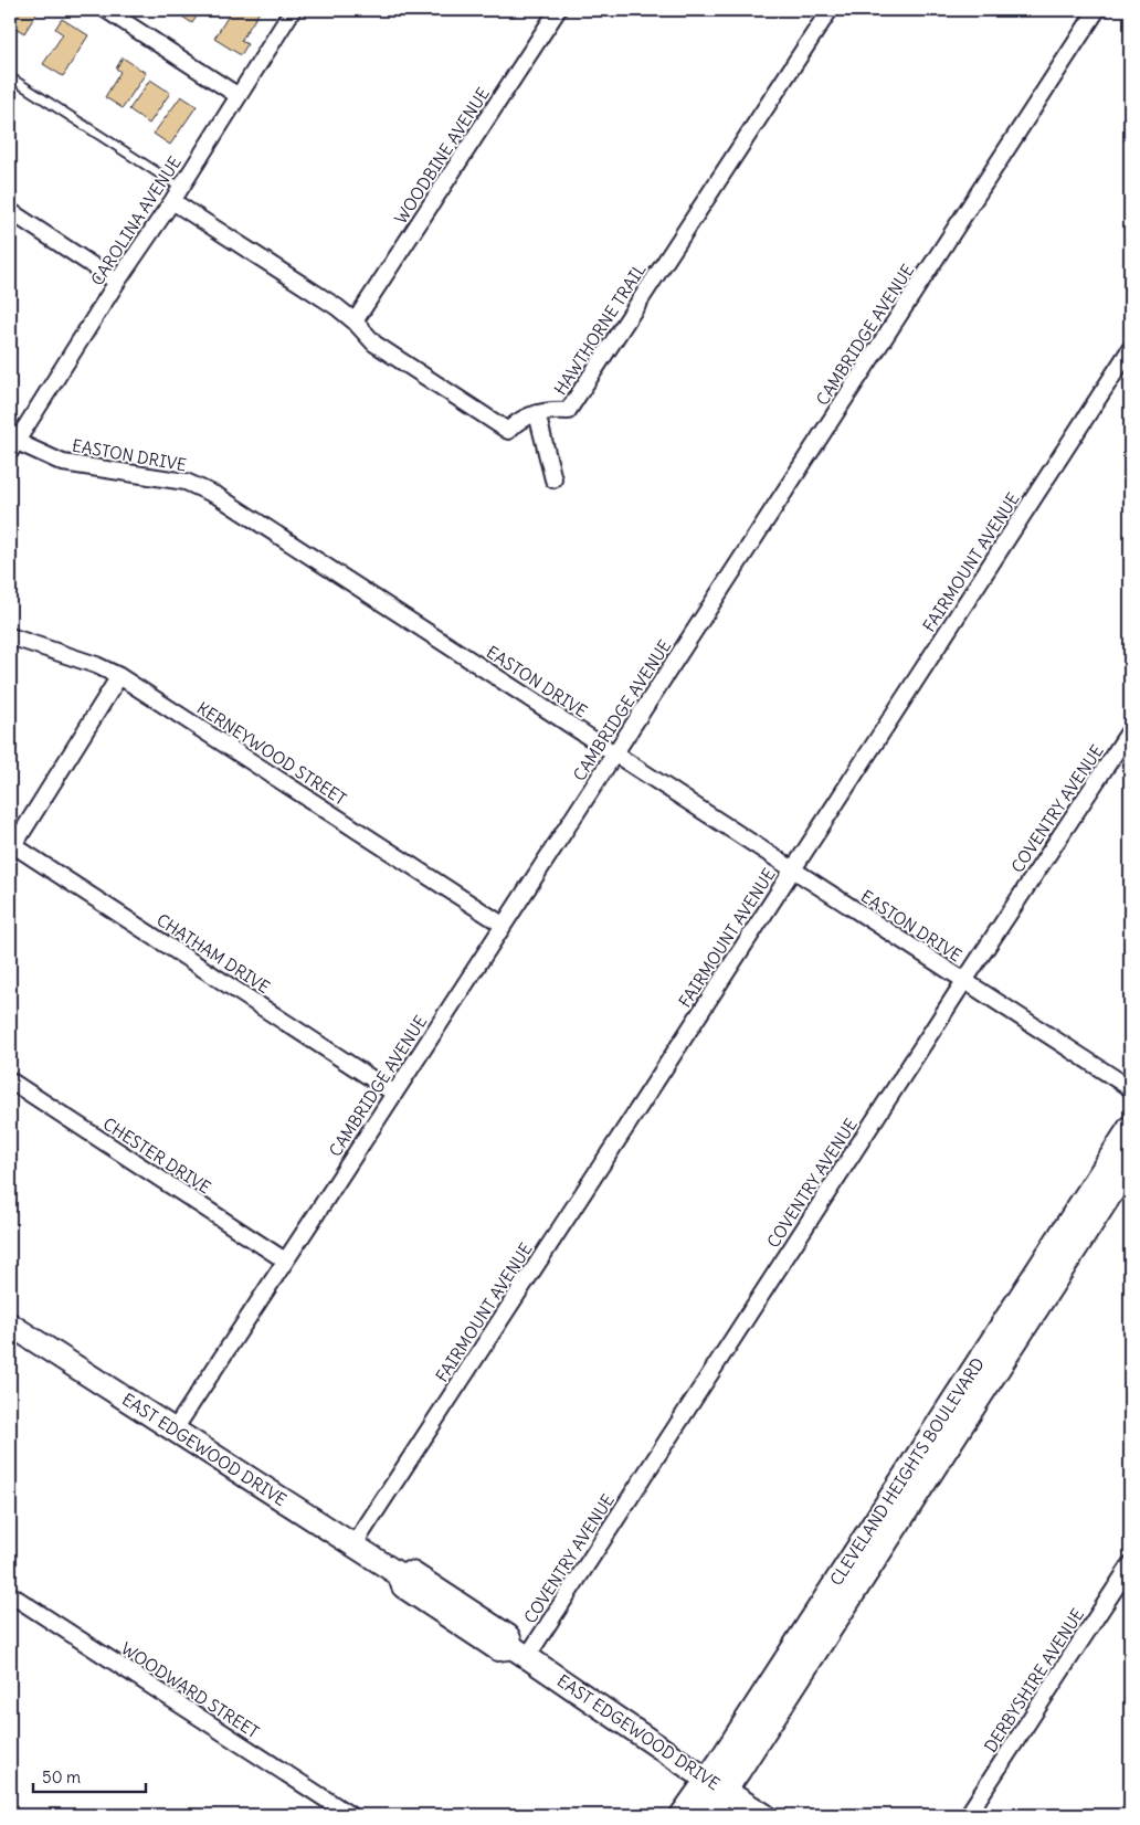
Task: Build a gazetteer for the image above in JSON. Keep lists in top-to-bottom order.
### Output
{
  "streets": {
    "street": [
      "WOODBINE AVENUE",
      "CAROLINA AVENUE",
      "HAWTHORNE TRAIL",
      "CAMBRIDGE AVENUE",
      "EASTON DRIVE",
      "FAIRMOUNT AVENUE",
      "KERNEYWOOD STREET",
      "COVENTRY AVENUE",
      "CHATHAM DRIVE",
      "CHESTER DRIVE",
      "EAST EDGEWOOD DRIVE",
      "CLEVELAND HEIGHTS BOULEVARD",
      "DERBYSHIRE AVENUE",
      "WOODWARD STREET"
    ]
  },
  "crossings": [
    ["WOODBINE AVENUE", "HAWTHORNE TRAIL"],
    ["CAROLINA AVENUE", "HAWTHORNE TRAIL"],
    ["CAROLINA AVENUE", "EASTON DRIVE"],
    ["CAMBRIDGE AVENUE", "EASTON DRIVE"],
    ["CAMBRIDGE AVENUE", "KERNEYWOOD STREET"],
    ["CAMBRIDGE AVENUE", "CHATHAM DRIVE"],
    ["CAMBRIDGE AVENUE", "CHESTER DRIVE"],
    ["CAMBRIDGE AVENUE", "EAST EDGEWOOD DRIVE"],
    ["EASTON DRIVE", "FAIRMOUNT AVENUE"],
    ["EASTON DRIVE", "COVENTRY AVENUE"],
    ["FAIRMOUNT AVENUE", "EAST EDGEWOOD DRIVE"],
    ["COVENTRY AVENUE", "EAST EDGEWOOD DRIVE"],
    ["EAST EDGEWOOD DRIVE", "CLEVELAND HEIGHTS BOULEVARD"]
  ],
  "scale_bar": "50 m"
}
